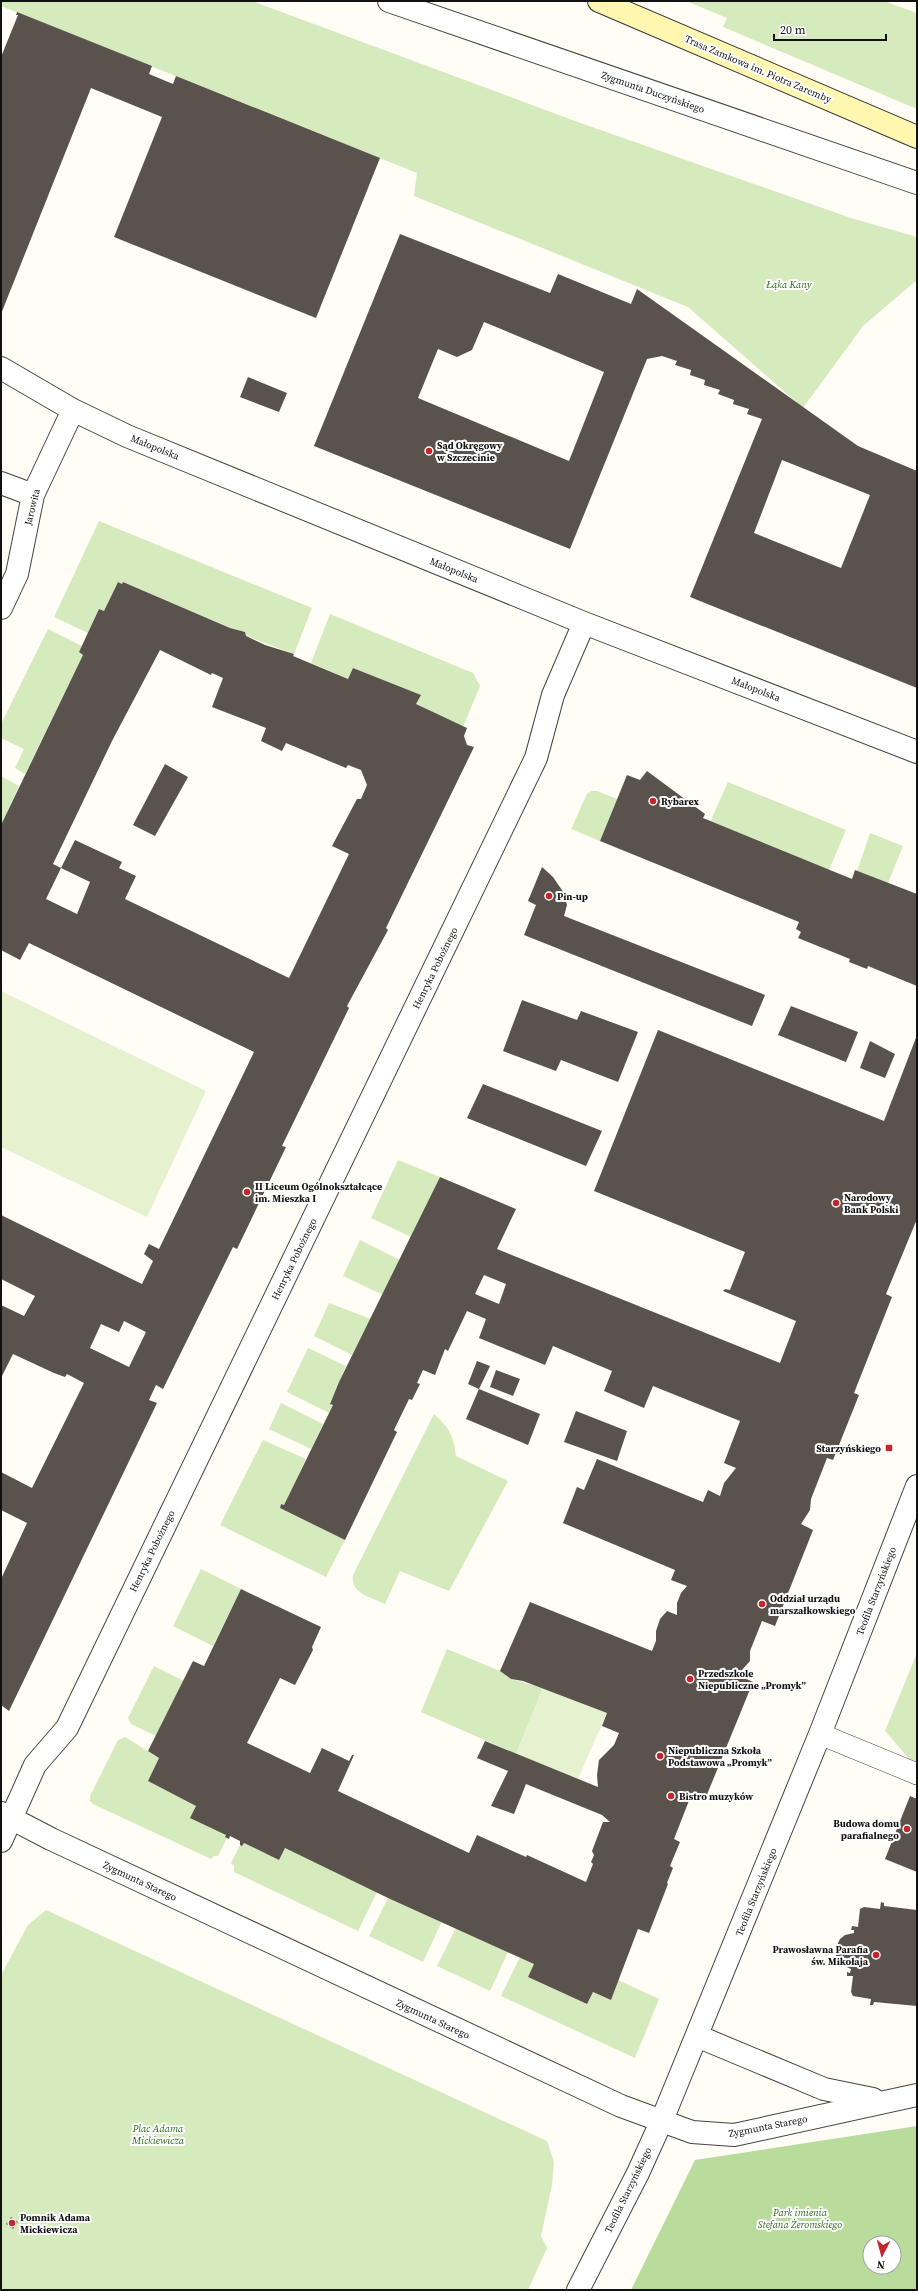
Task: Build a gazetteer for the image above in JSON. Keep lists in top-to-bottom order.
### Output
{
  "streets": {
    "main road": ["Trasa Zamkowa im. Piotra Zaremby"],
    "street": [
      "Zygmunta Duczyńskiego",
      "Małopolska",
      "Jarowita",
      "Henryka Pobożnego",
      "Teofila Starzyńskiego",
      "Zygmunta Starego"
    ]
  },
  "crossings": [
    ["Małopolska", "Jarowita"],
    ["Małopolska", "Henryka Pobożnego"],
    ["Henryka Pobożnego", "Zygmunta Starego"],
    ["Teofila Starzyńskiego", "Zygmunta Starego"]
  ],
  "parks": ["Łąka Kany", "Plac Adama Mickiewicza", "Park imienia Stefana Żeromskiego"],
  "places": {
    "other": [
      "Sąd Okręgowy w Szczecinie",
      "Rybarex",
      "Pin-up",
      "II Liceum Ogólnokształcące im. Mieszka I",
      "Narodowy Bank Polski",
      "Oddział urządu marszałkowskiego",
      "Przedszkole Niepubliczne „Promyk”",
      "Niepubliczna Szkoła Podstawowa „Promyk”",
      "Bistro muzyków",
      "Budowa domu parafialnego",
      "Prawosławna Parafia św. Mikołaja",
      "Pomnik Adama Mickiewicza"
    ],
    "transit": ["Starzyńskiego"]
  },
  "scale_bar": "20 m",
  "north": "bottom"
}
